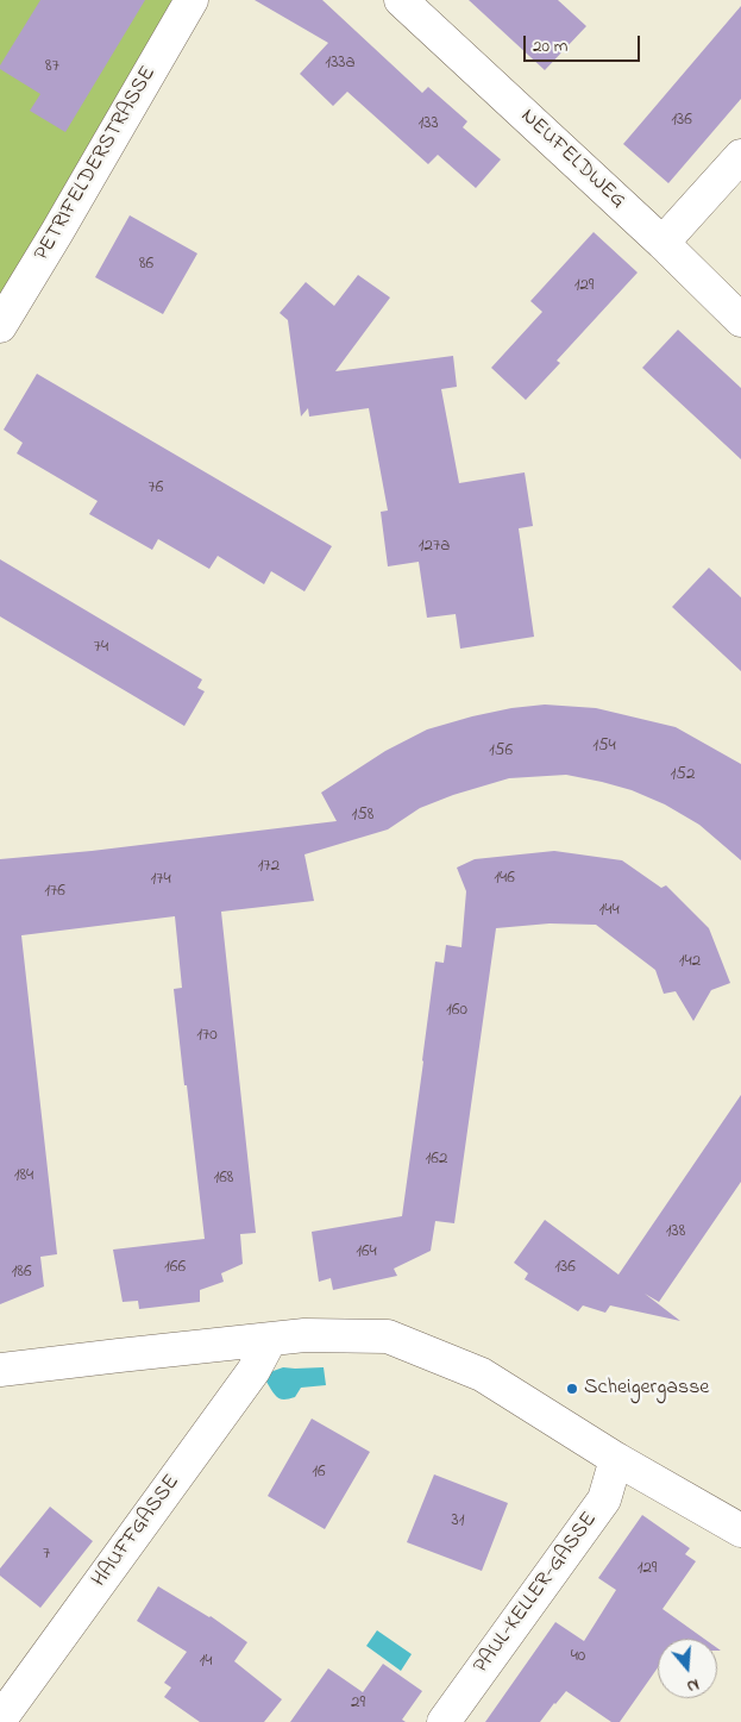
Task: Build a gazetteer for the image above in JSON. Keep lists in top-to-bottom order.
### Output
{
  "streets": {
    "street": [
      "NEUFELDWEG",
      "PETRIFELDERSTRASSE",
      "HAUFFGASSE",
      "PAUL-KELLER-GASSE"
    ]
  },
  "places": ["Scheigergasse"],
  "house_numbers": [
    "133a",
    "87",
    "136",
    "133",
    "86",
    "129",
    "76",
    "127a",
    "74",
    "154",
    "156",
    "152",
    "158",
    "172",
    "146",
    "174",
    "176",
    "144",
    "142",
    "160",
    "170",
    "162",
    "184",
    "168",
    "138",
    "164",
    "166",
    "136",
    "186",
    "16",
    "31",
    "7",
    "129",
    "40",
    "14",
    "29"
  ],
  "scale_bar": "20 m",
  "north": "bottom"
}
